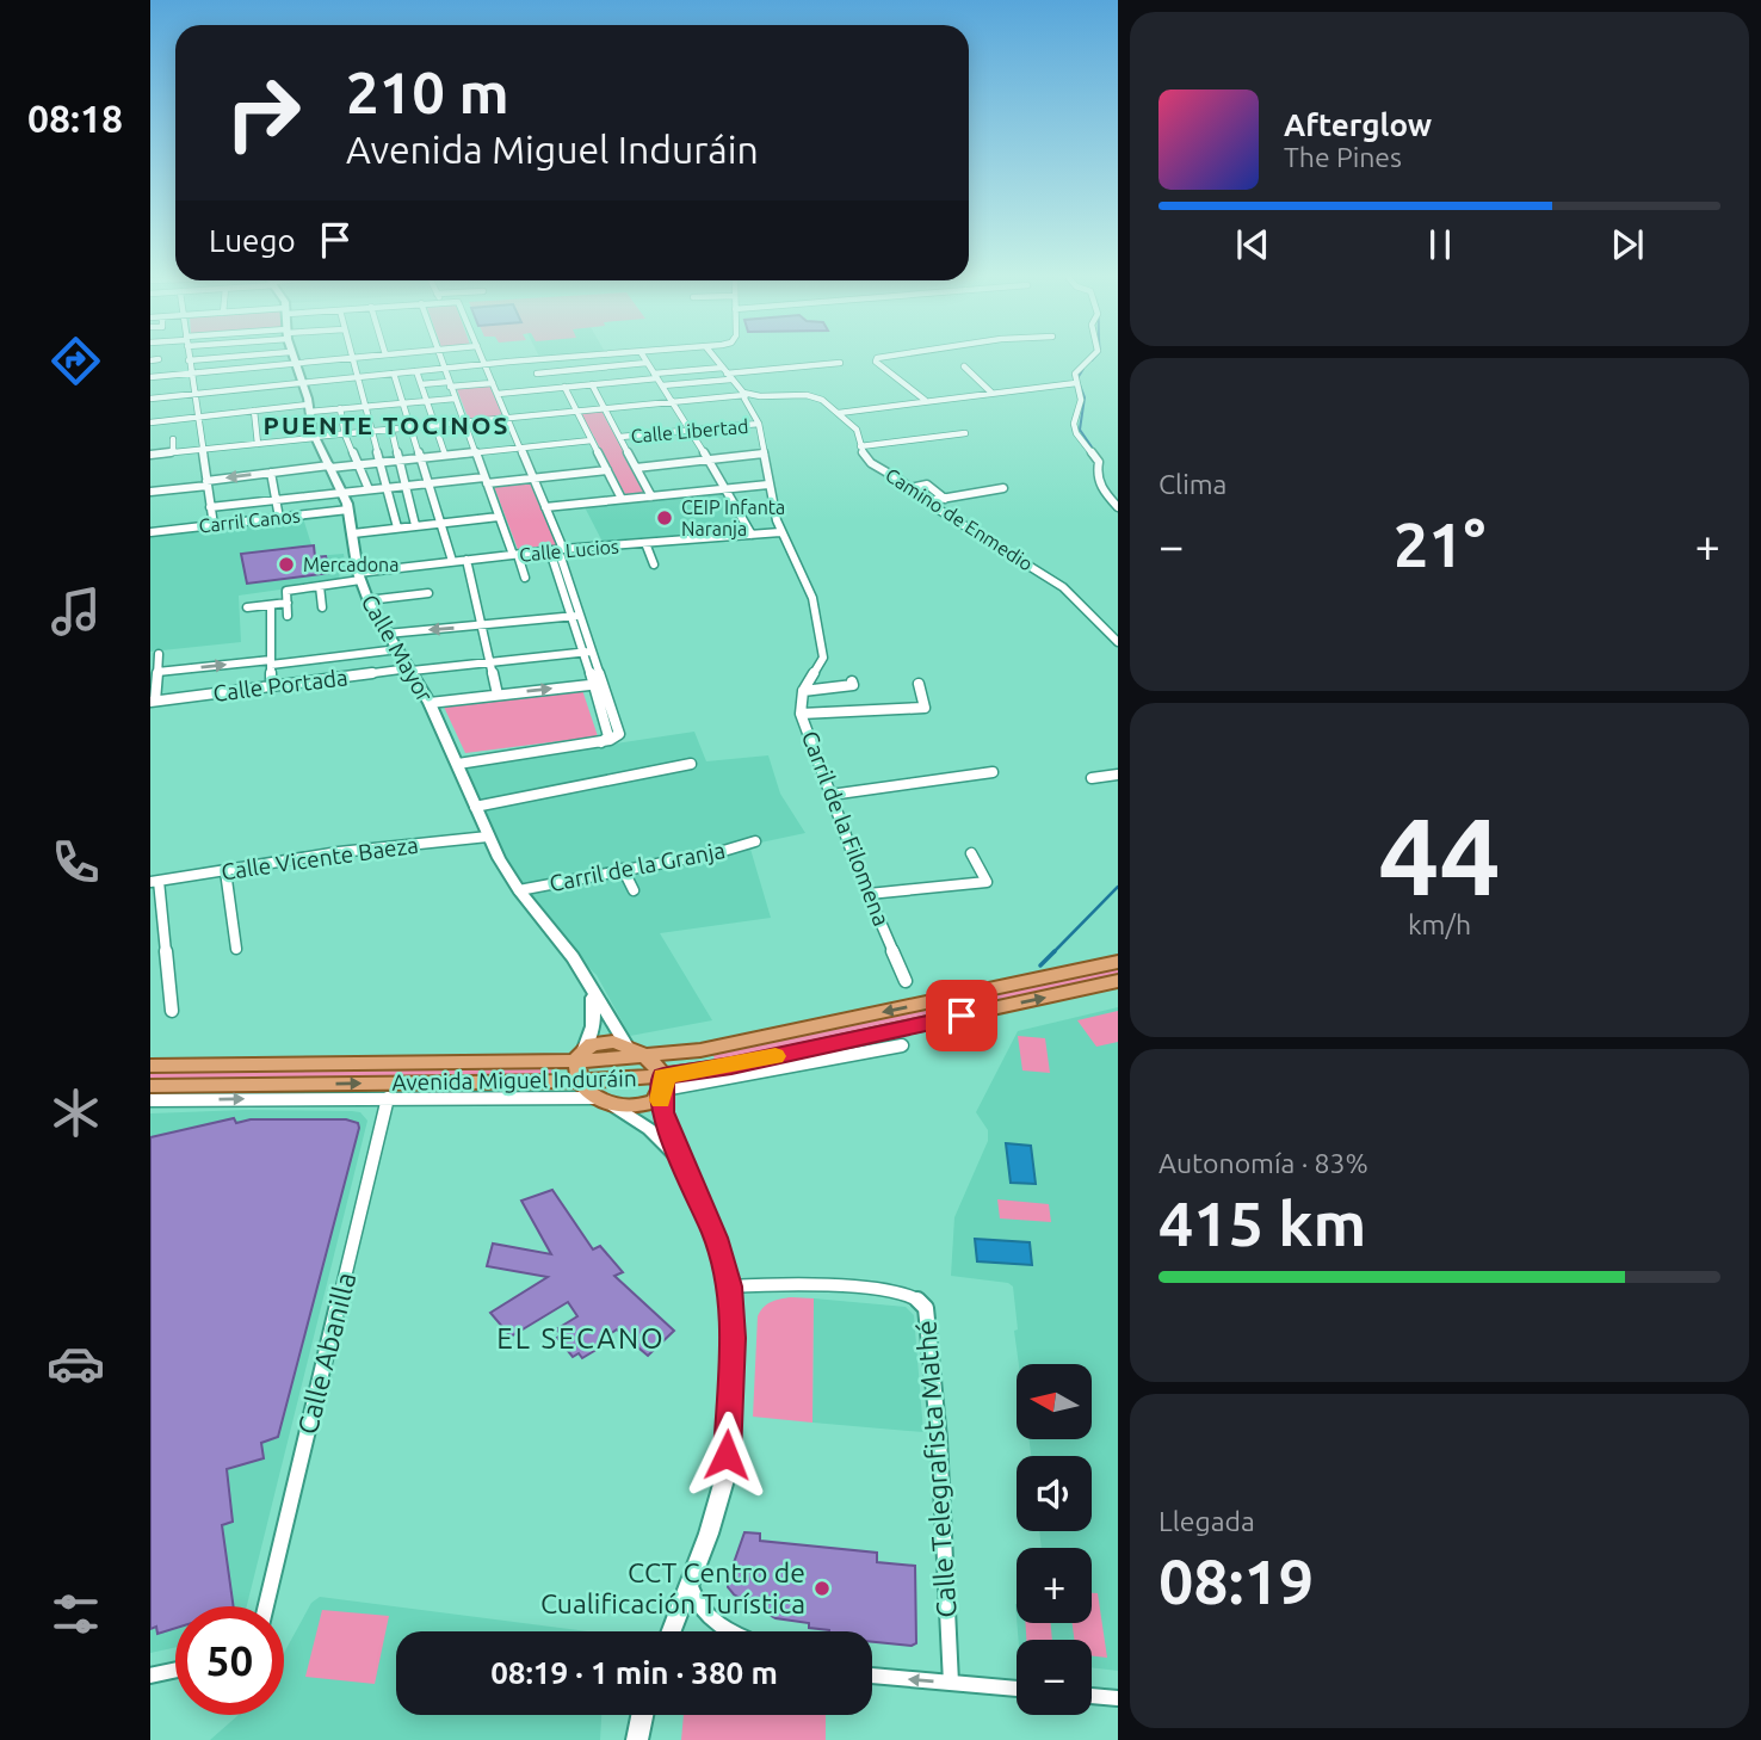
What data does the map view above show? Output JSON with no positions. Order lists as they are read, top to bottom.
{
  "streets": {
    "main road": ["Calle Mayor", "Avenida Miguel Induráin"],
    "street": [
      "Calle Libertad",
      "Camino de Enmedio",
      "Carril Canos",
      "Calle Lucios",
      "Calle Portada",
      "Carril de la Filomena",
      "Calle Vicente Baeza",
      "Carril de la Granja",
      "Calle Abanilla",
      "Calle Telegrafista Mathé"
    ]
  },
  "crossings": [
    ["Calle Libertad", "Carril de la Filomena"],
    ["Carril Canos", "Calle Mayor"],
    ["Calle Lucios", "Calle Mayor"],
    ["Calle Lucios", "Carril de la Filomena"],
    ["Calle Mayor", "Calle Portada"],
    ["Calle Mayor", "Calle Vicente Baeza"],
    ["Calle Mayor", "Carril de la Granja"]
  ],
  "districts": ["PUENTE TOCINOS", "EL SECANO"],
  "places": ["CEIP Infanta Naranja", "Mercadona", "CCT Centro de Cualificación Turística"],
  "north": "left",
  "page": {
    "tabs": "08:18",
    "turn": ["210 m", "Avenida Miguel Induráin"],
    "song": ["Afterglow", "The Pines"],
    "then": "Luego",
    "tile": [
      "Clima",
      ["44", "km/h"],
      ["Autonomía · 83%", "415 km"],
      ["Llegada", "08:19"]
    ],
    "heat": ["−", "21°", "+"],
    "map_buttons": ["+", "−"],
    "limit": "50",
    "trip": "08:19 · 1 min · 380 m"
  }
}
